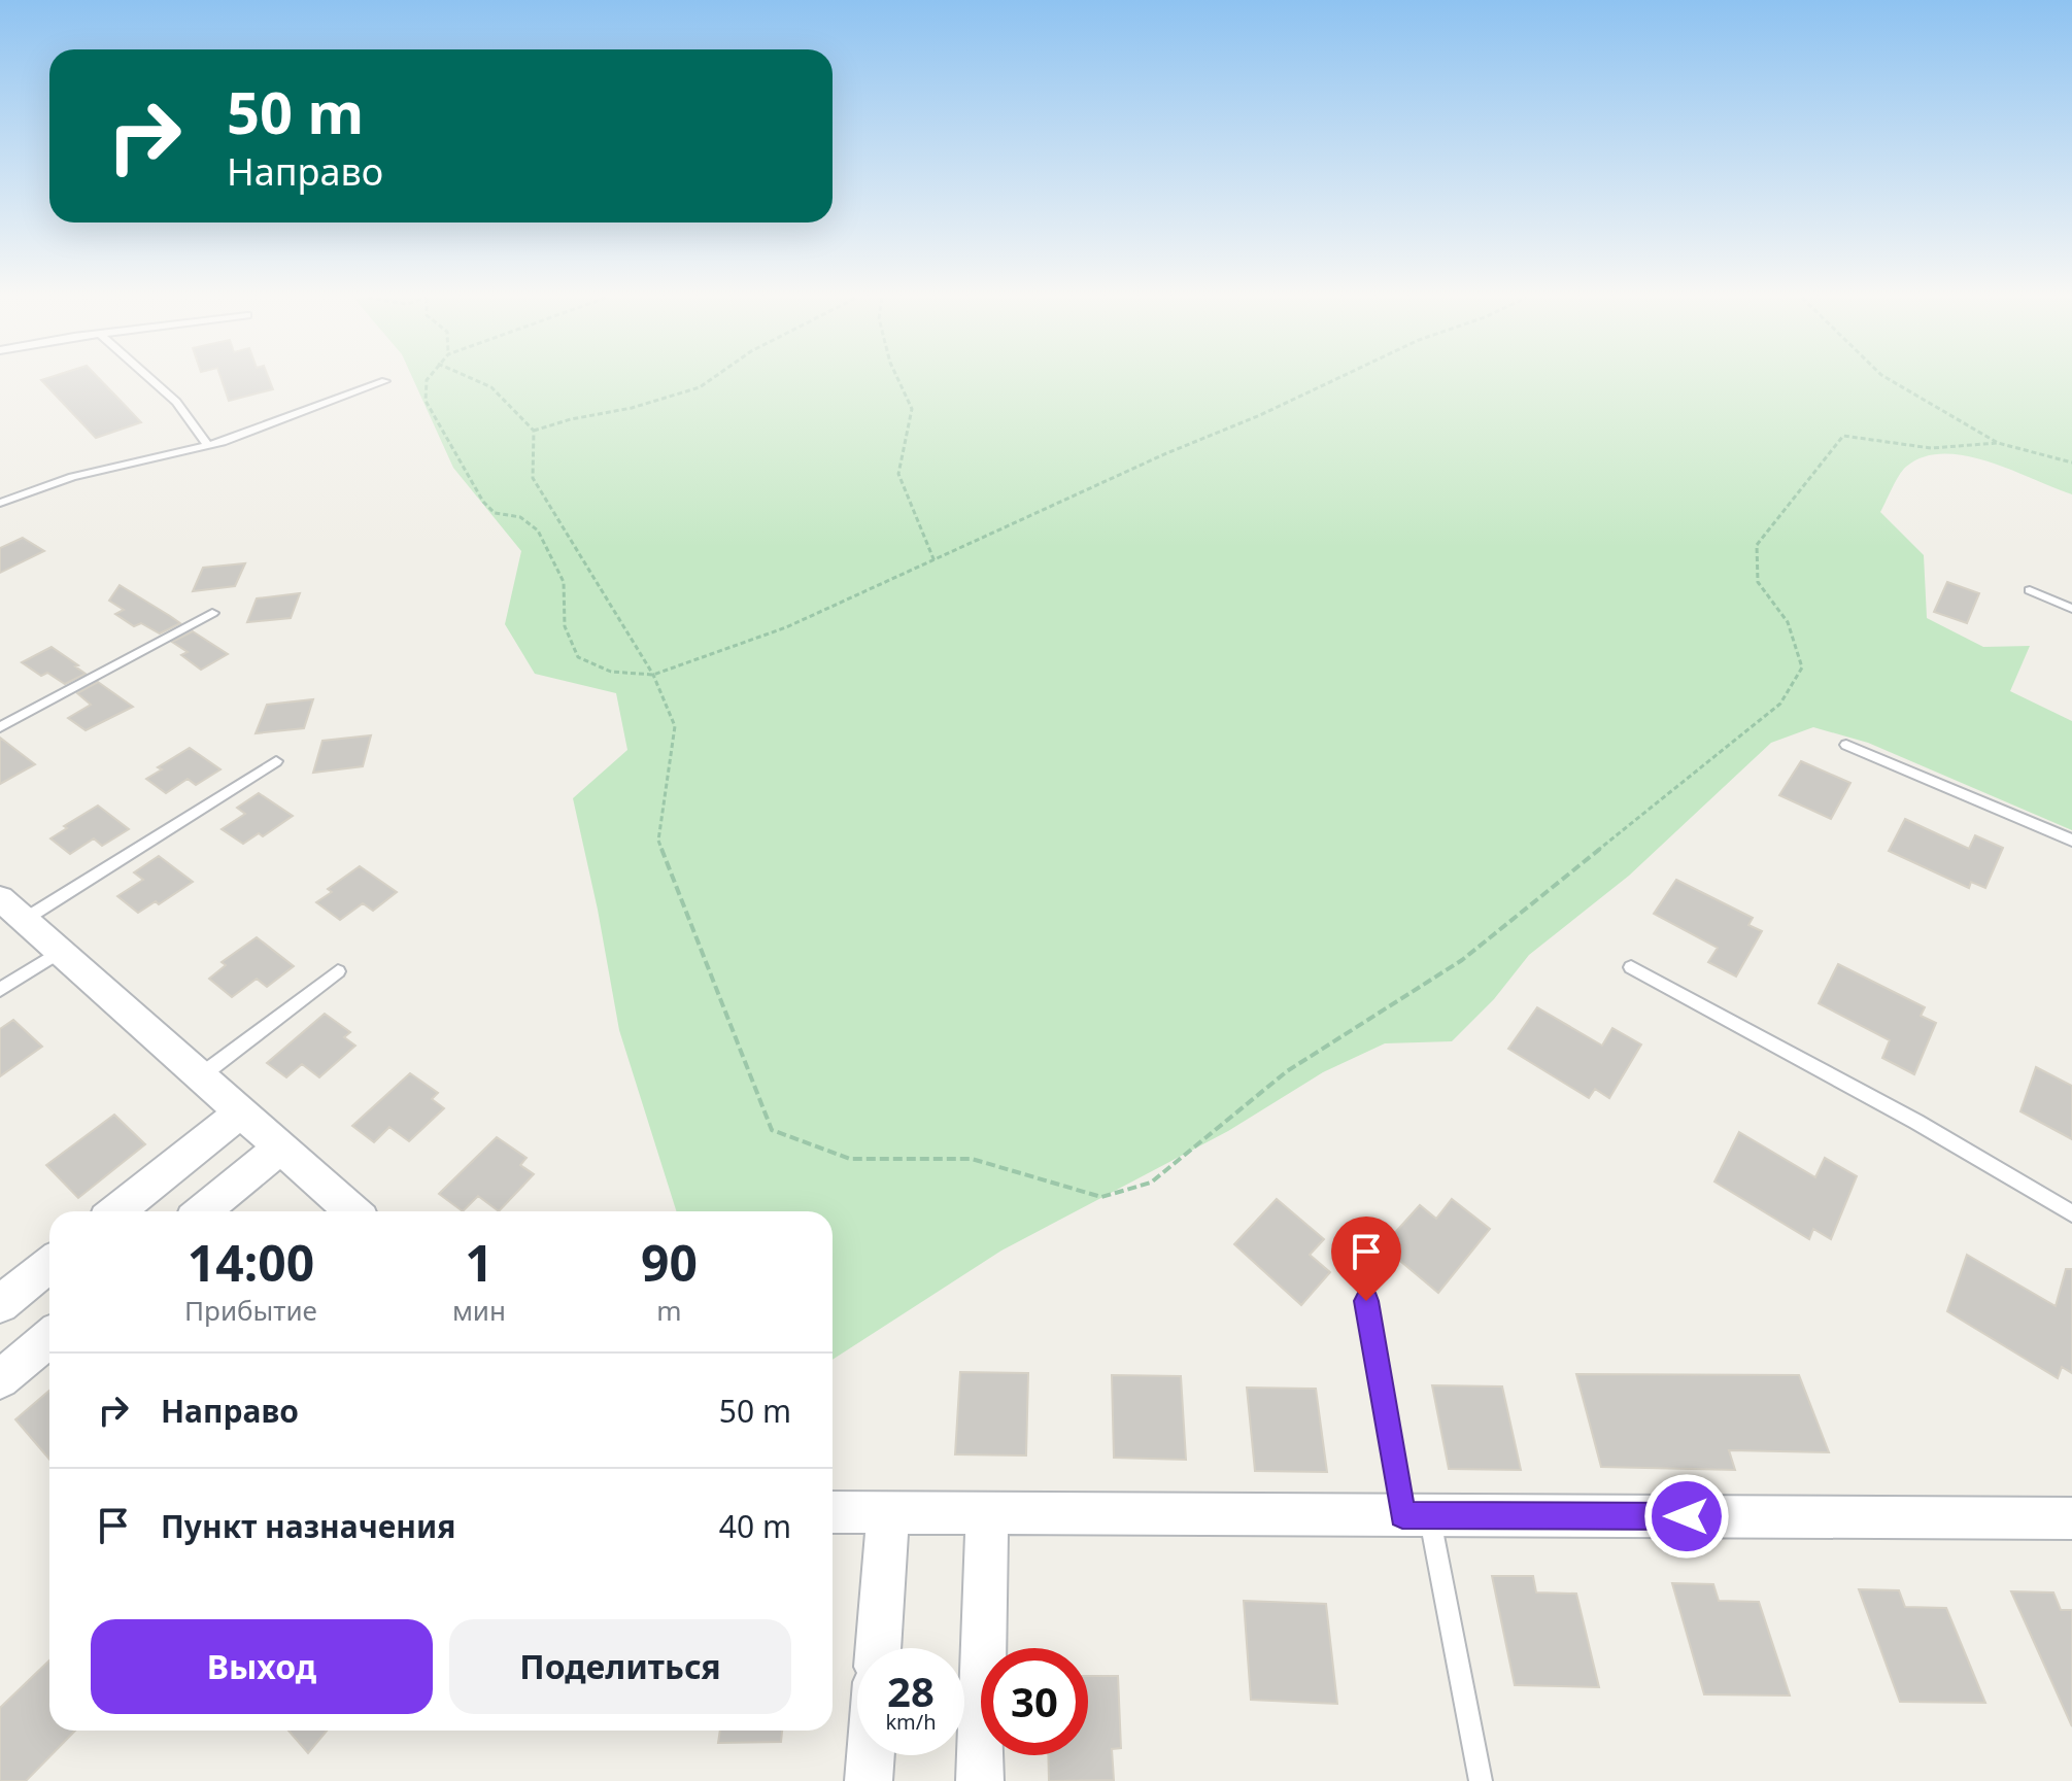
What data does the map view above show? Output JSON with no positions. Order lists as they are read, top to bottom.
{
  "page": {
    "turn": ["50 m", "Направо"],
    "eta": [
      "14:00",
      "Прибытие",
      "1",
      "мин",
      "90",
      "m"
    ],
    "list": [
      {
        "name": "Направо",
        "value": "50 m"
      },
      {
        "name": "Пункт назначения",
        "value": "40 m"
      }
    ],
    "buttons": ["Выход", "Поделиться"],
    "speed": "28 km/h",
    "limit": "30"
  }
}
